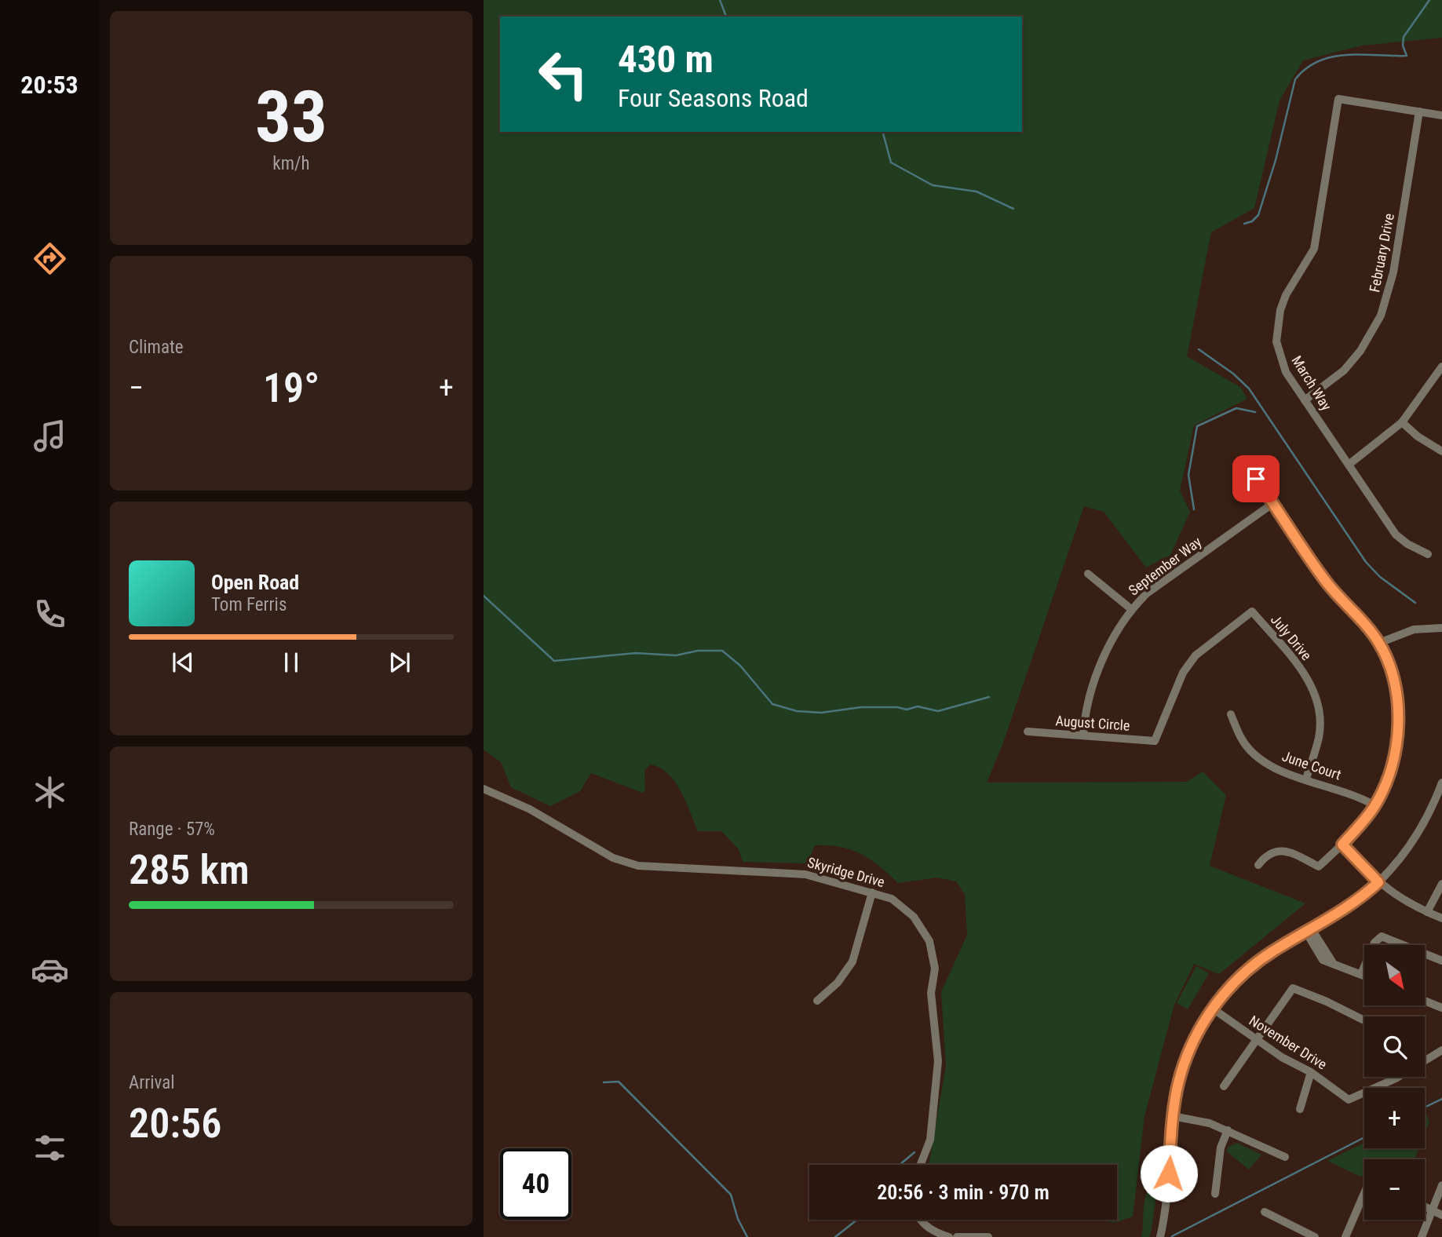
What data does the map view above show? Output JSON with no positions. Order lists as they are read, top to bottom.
{
  "streets": {
    "street": [
      "February Drive",
      "March Way",
      "September Way",
      "July Drive",
      "August Circle",
      "June Court",
      "Skyridge Drive",
      "November Drive"
    ]
  },
  "crossings": [
    ["February Drive", "March Way"],
    ["September Way", "August Circle"],
    ["July Drive", "August Circle"],
    ["July Drive", "June Court"]
  ],
  "north": "bottom right",
  "page": {
    "tabs": "20:53",
    "tile": [
      ["33", "km/h"],
      "Climate",
      ["Range · 57%", "285 km"],
      ["Arrival", "20:56"]
    ],
    "turn": ["430 m", "Four Seasons Road"],
    "heat": ["−", "19°", "+"],
    "song": ["Open Road", "Tom Ferris"],
    "map_buttons": ["+", "−"],
    "limit": "40",
    "trip": "20:56 · 3 min · 970 m"
  }
}
